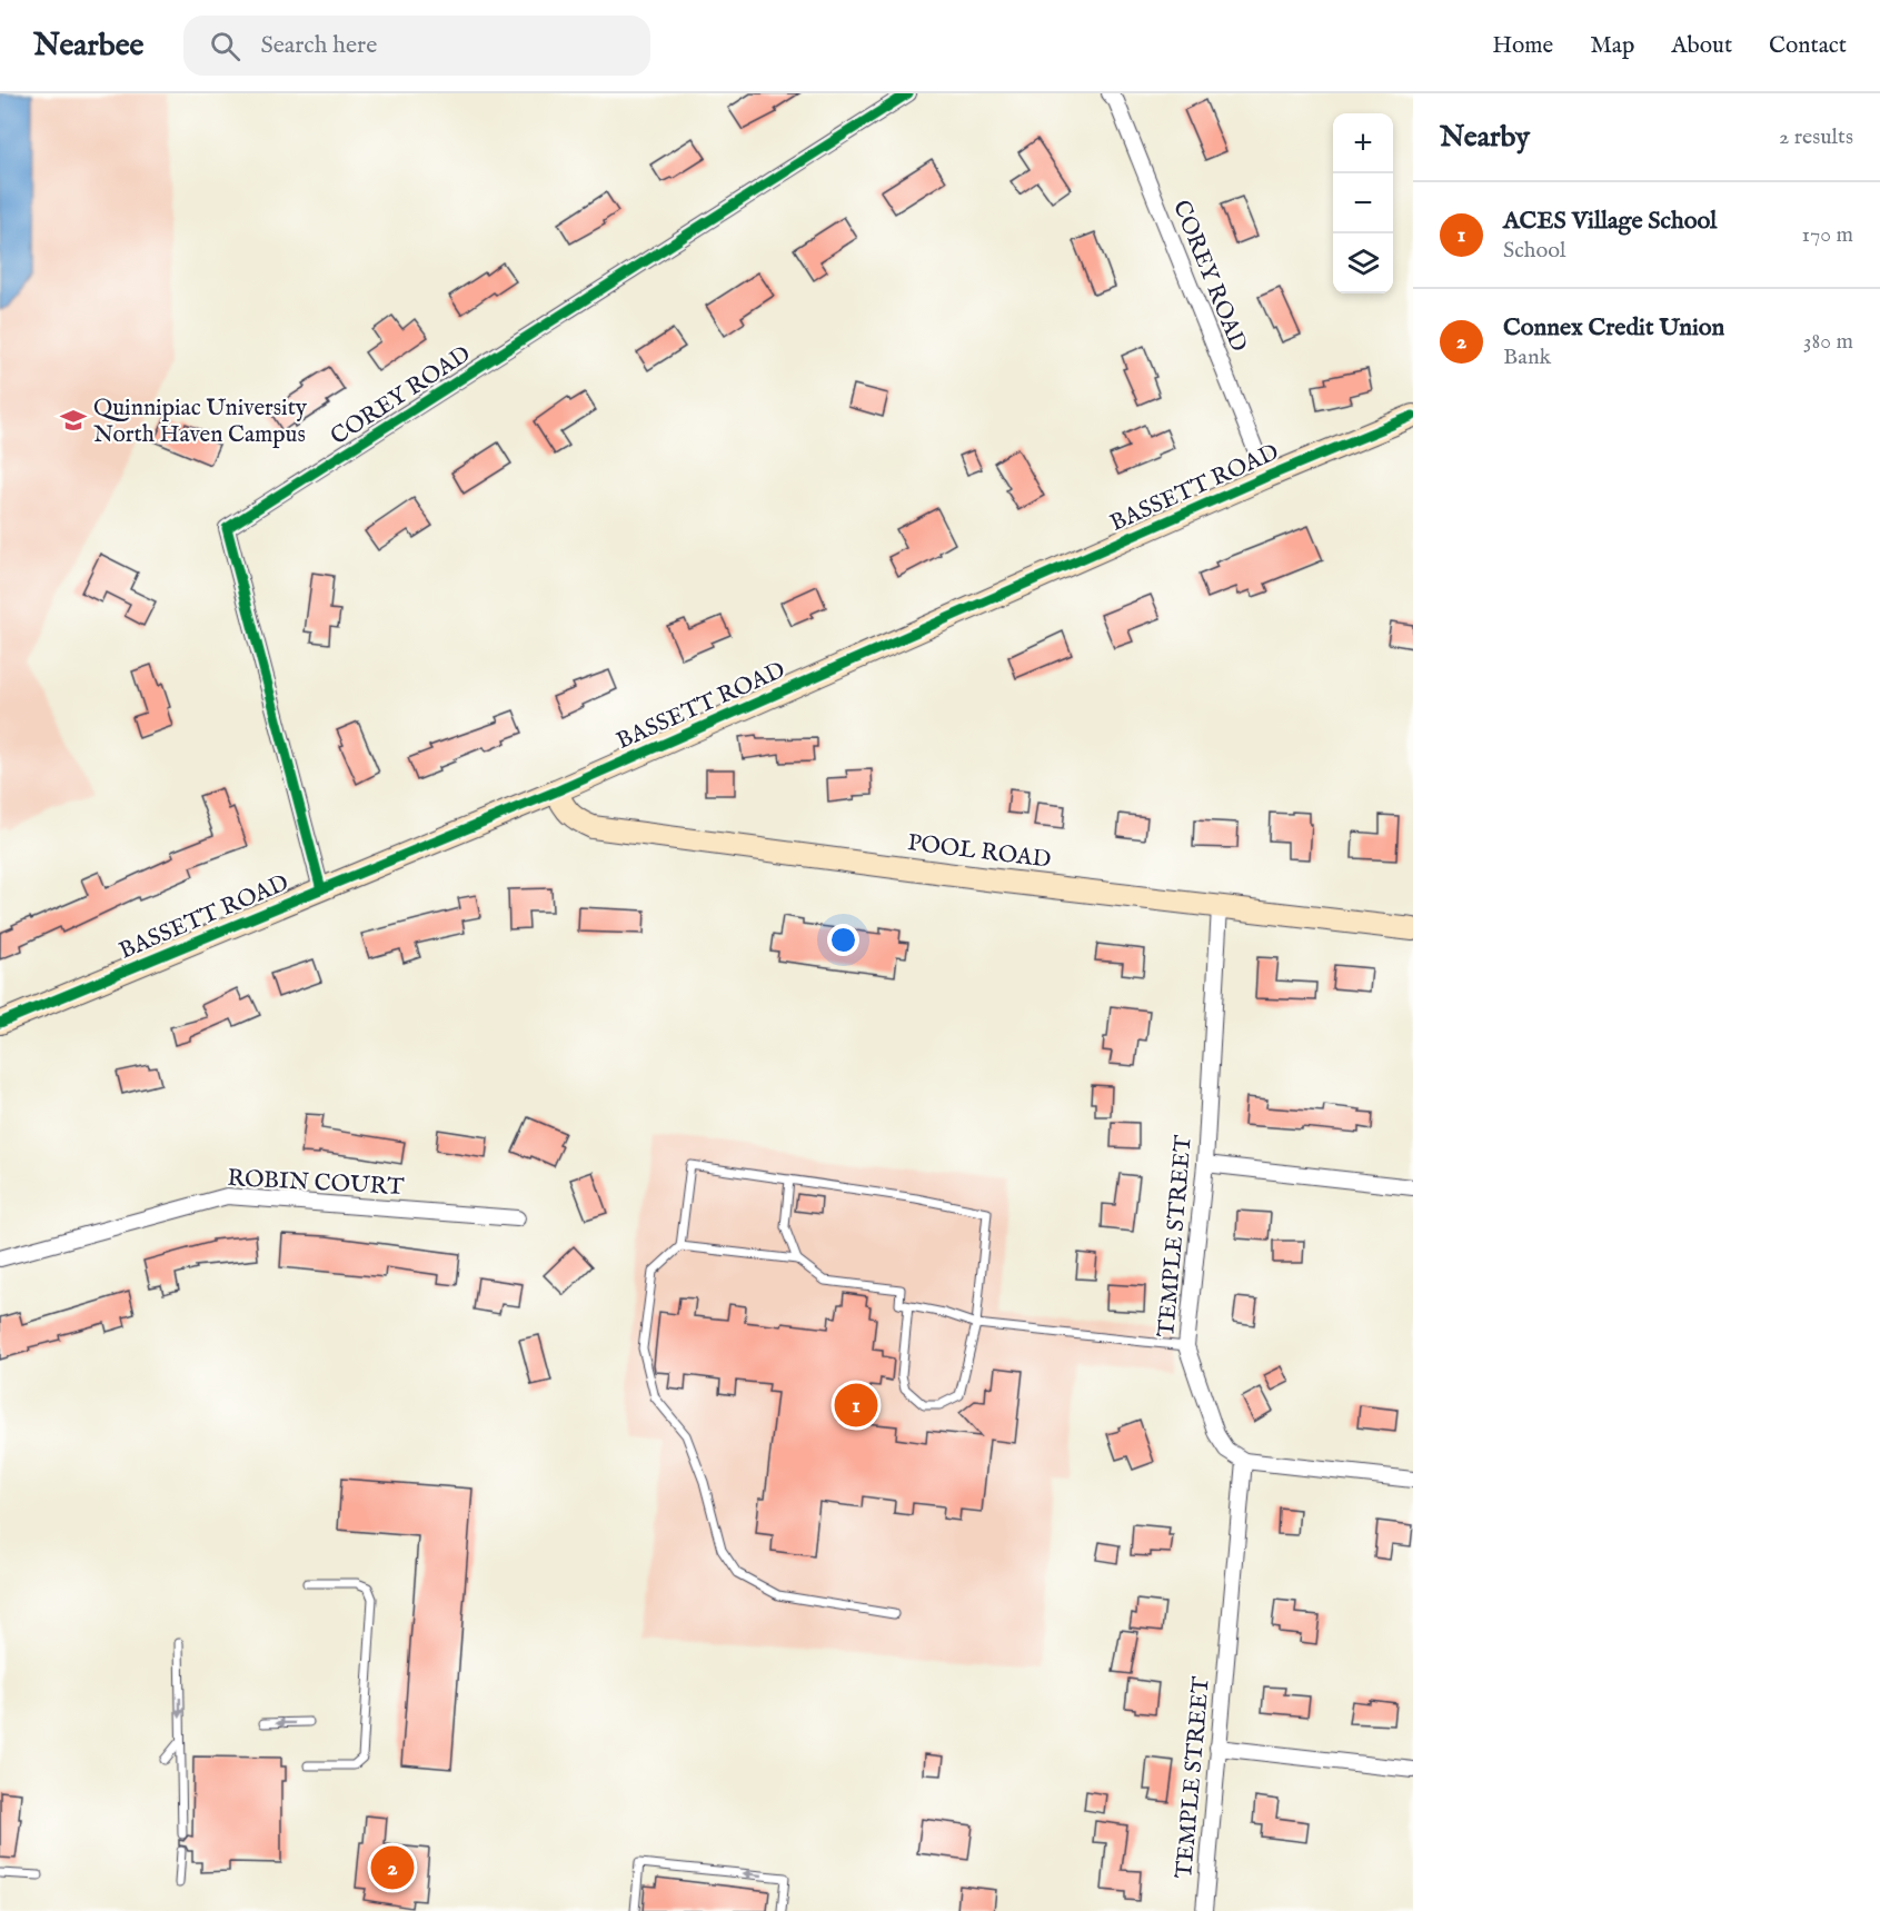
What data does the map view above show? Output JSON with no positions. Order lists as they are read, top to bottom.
{
  "streets": {
    "street": [
      "COREY ROAD",
      "BASSETT ROAD",
      "POOL ROAD",
      "ROBIN COURT",
      "TEMPLE STREET"
    ]
  },
  "crossings": [
    ["COREY ROAD", "BASSETT ROAD"],
    ["BASSETT ROAD", "POOL ROAD"],
    ["POOL ROAD", "TEMPLE STREET"]
  ],
  "places": {
    "school or university": ["Quinnipiac University North Haven Campus"]
  },
  "page": {
    "header": "Nearbee",
    "search": "Search here",
    "nav": [
      "Home",
      "Map",
      "About",
      "Contact"
    ],
    "heading": ["Nearby", "2 results"],
    "map_buttons": ["+", "−"],
    "list": [
      {
        "mark": "1",
        "name": "ACES Village School",
        "note": "School",
        "value": "170 m"
      },
      {
        "mark": "2",
        "name": "Connex Credit Union",
        "note": "Bank",
        "value": "380 m"
      }
    ],
    "pins": ["1", "2"]
  }
}
